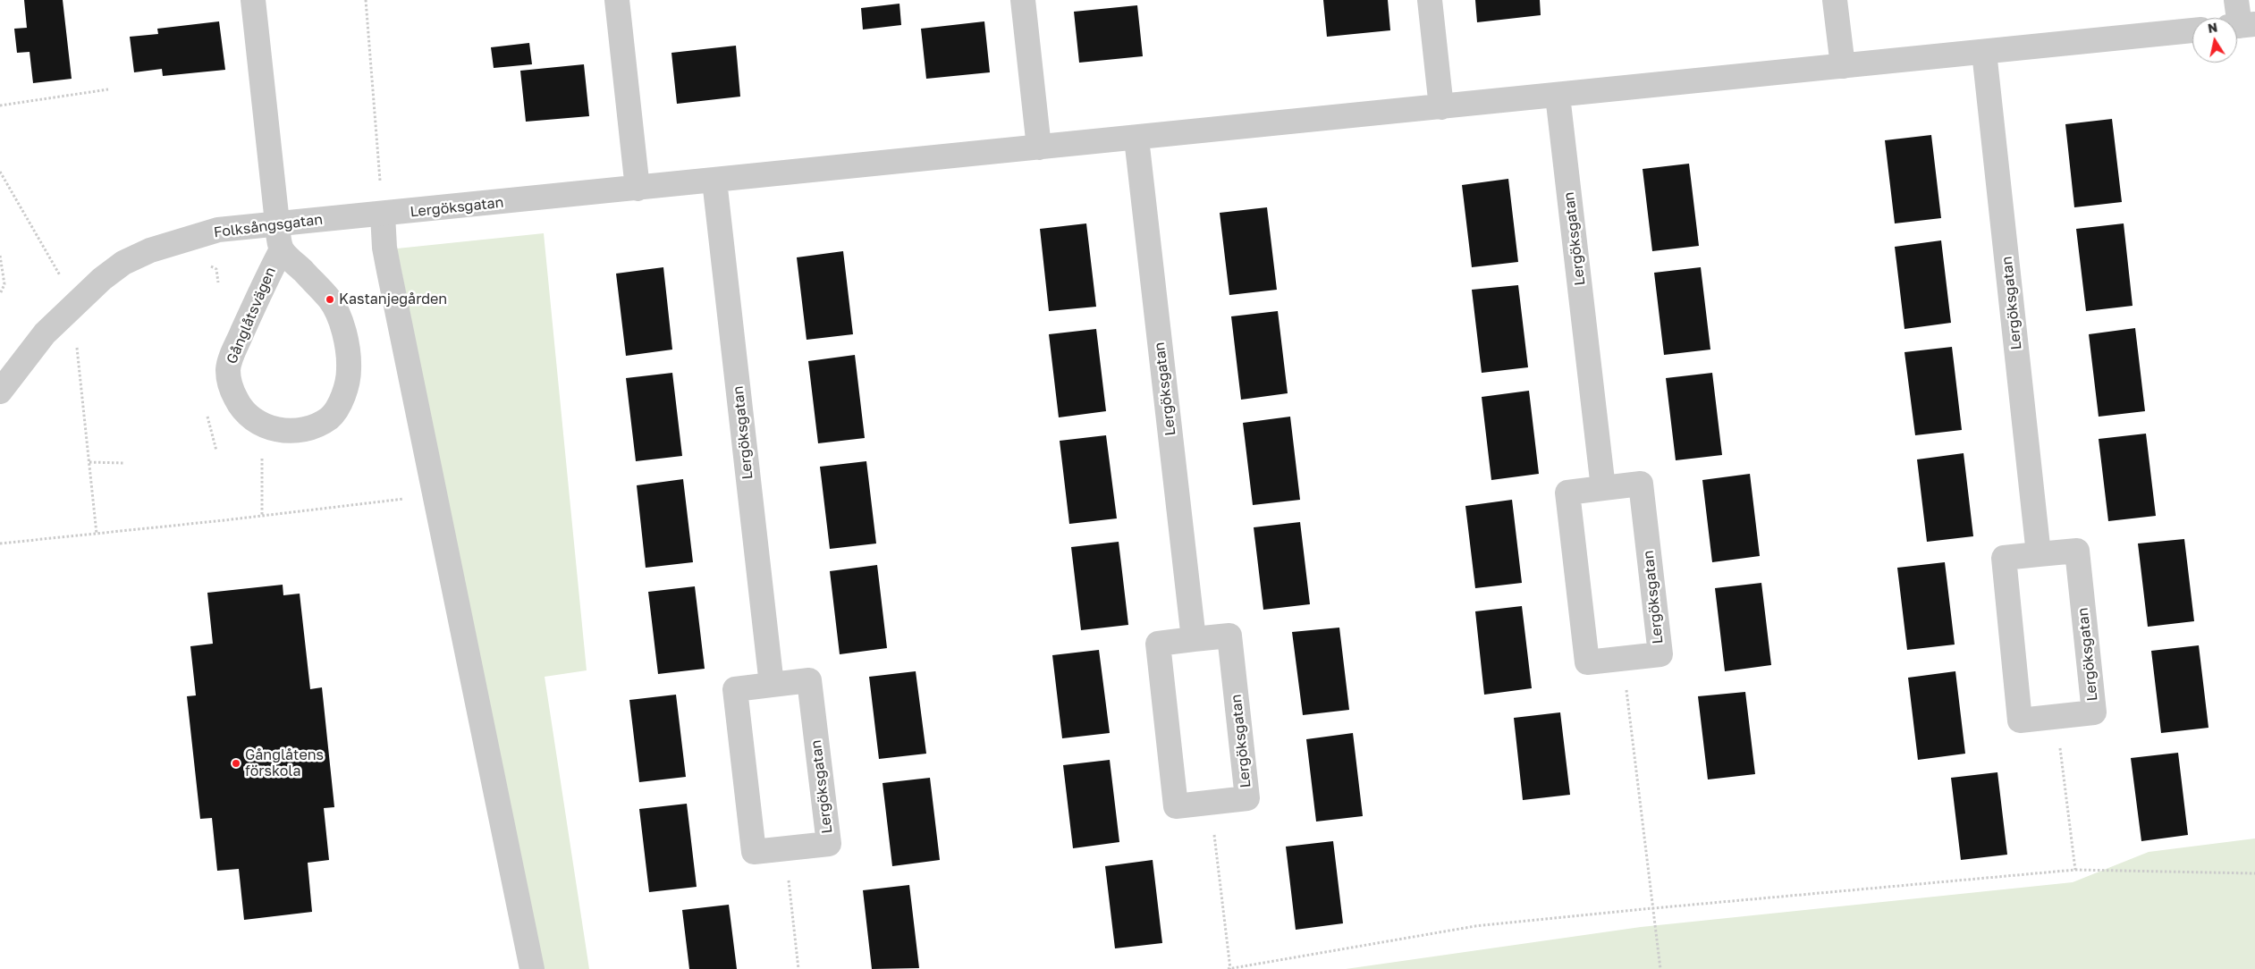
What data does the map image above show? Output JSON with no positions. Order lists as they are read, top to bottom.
{
  "streets": {
    "street": ["Lergöksgatan", "Folksångsgatan", "Gånglåtsvägen"]
  },
  "crossings": [
    ["Lergöksgatan", "Folksångsgatan"],
    ["Folksångsgatan", "Gånglåtsvägen"]
  ],
  "places": ["Kastanjegården", "Gånglåtens förskola"],
  "north": "top"
}
